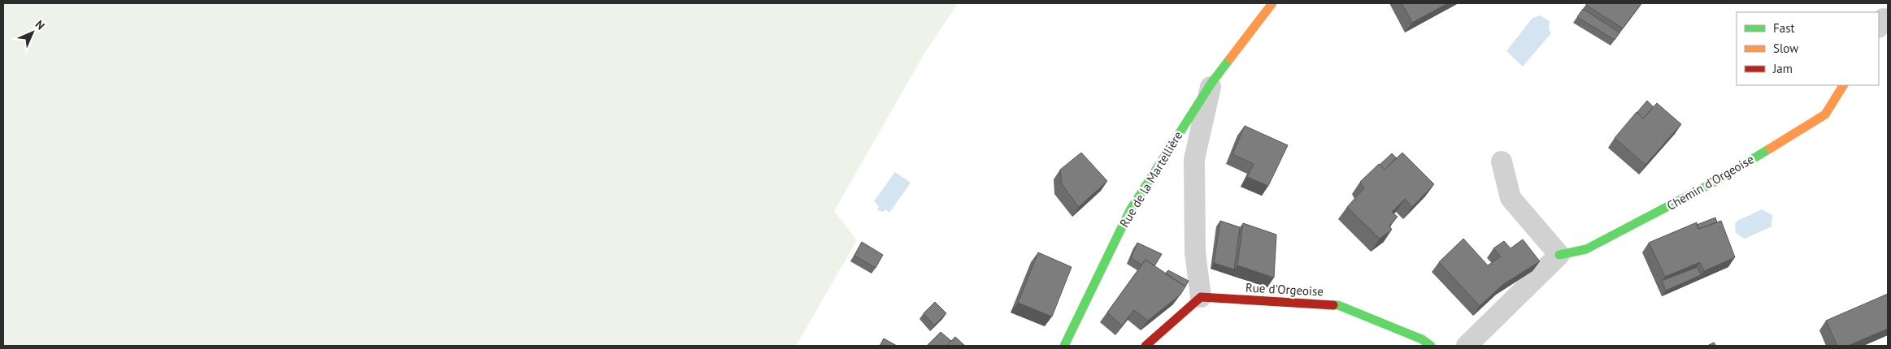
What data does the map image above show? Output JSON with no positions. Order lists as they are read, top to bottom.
{
  "streets": {
    "street": ["Rue de la Martellière", "Chemin d'Orgeoise", "Rue d'Orgeoise"]
  },
  "crossings": [
    ["Rue de la Martellière", "Rue d'Orgeoise"]
  ],
  "legend": ["Fast", "Slow", "Jam"],
  "north": "top right"
}
